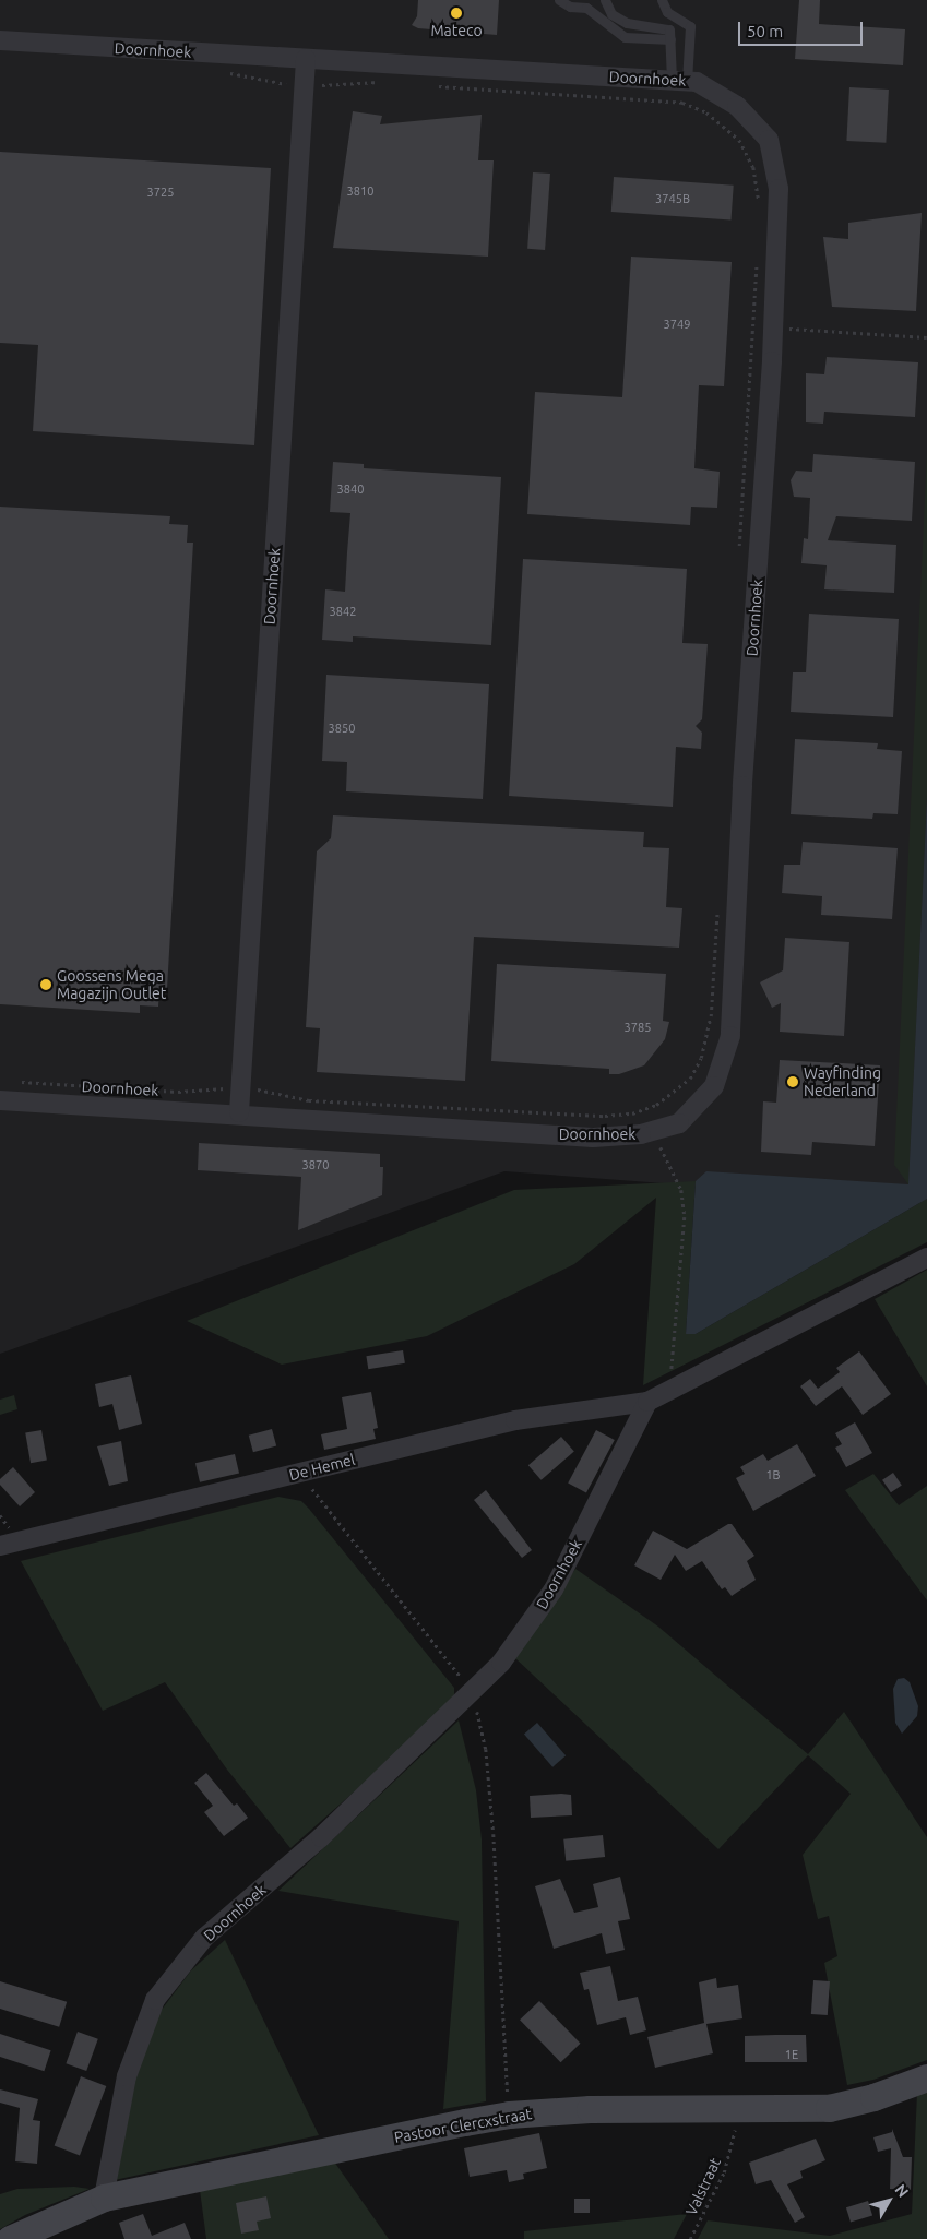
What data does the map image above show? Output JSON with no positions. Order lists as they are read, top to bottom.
{
  "streets": {
    "street": ["Doornhoek", "De Hemel", "Pastoor Clercxstraat"],
    "path": ["Valstraat"]
  },
  "crossings": [
    ["Doornhoek", "De Hemel"],
    ["Doornhoek", "Pastoor Clercxstraat"],
    ["Pastoor Clercxstraat", "Valstraat"]
  ],
  "places": ["Mateco", "Goossens Mega Magazijn Outlet", "Wayfinding Nederland"],
  "house_numbers": [
    "3810",
    "3725",
    "3745B",
    "3749",
    "3840",
    "3842",
    "3850",
    "3785",
    "3870",
    "1B",
    "1E"
  ],
  "scale_bar": "50 m",
  "north": "top right"
}
